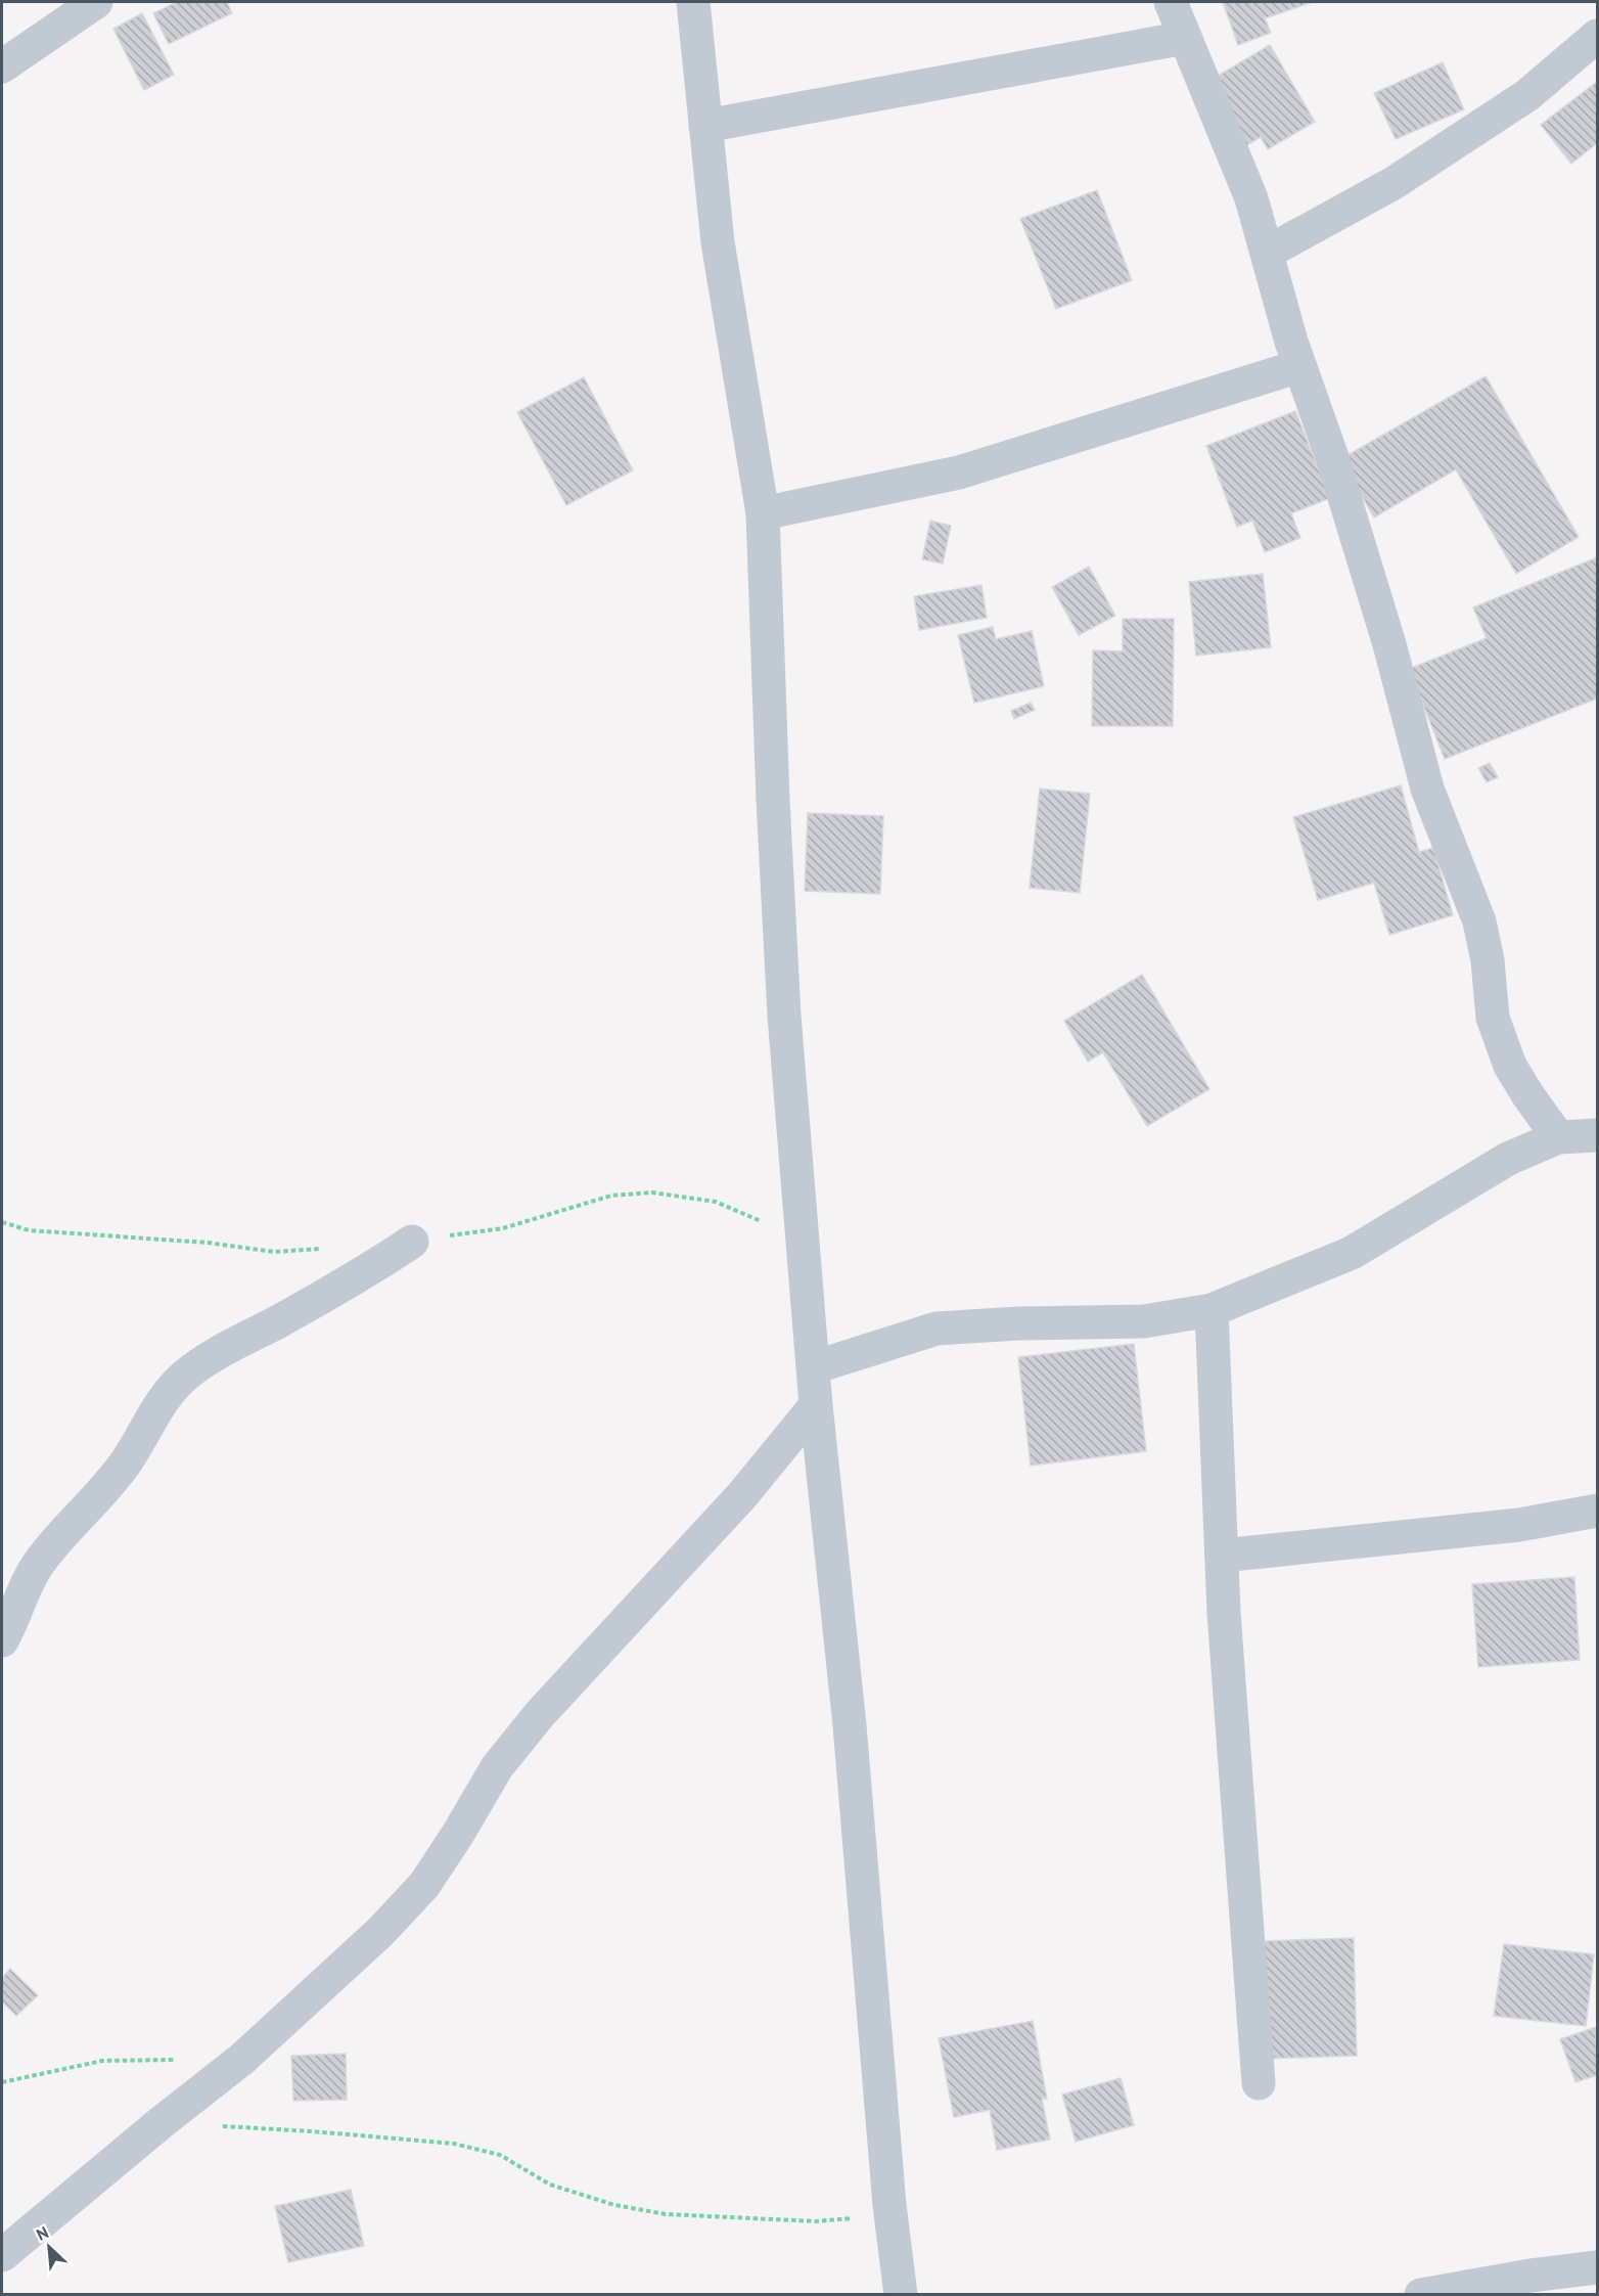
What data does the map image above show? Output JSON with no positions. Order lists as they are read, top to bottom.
{
  "north": "top left"
}
